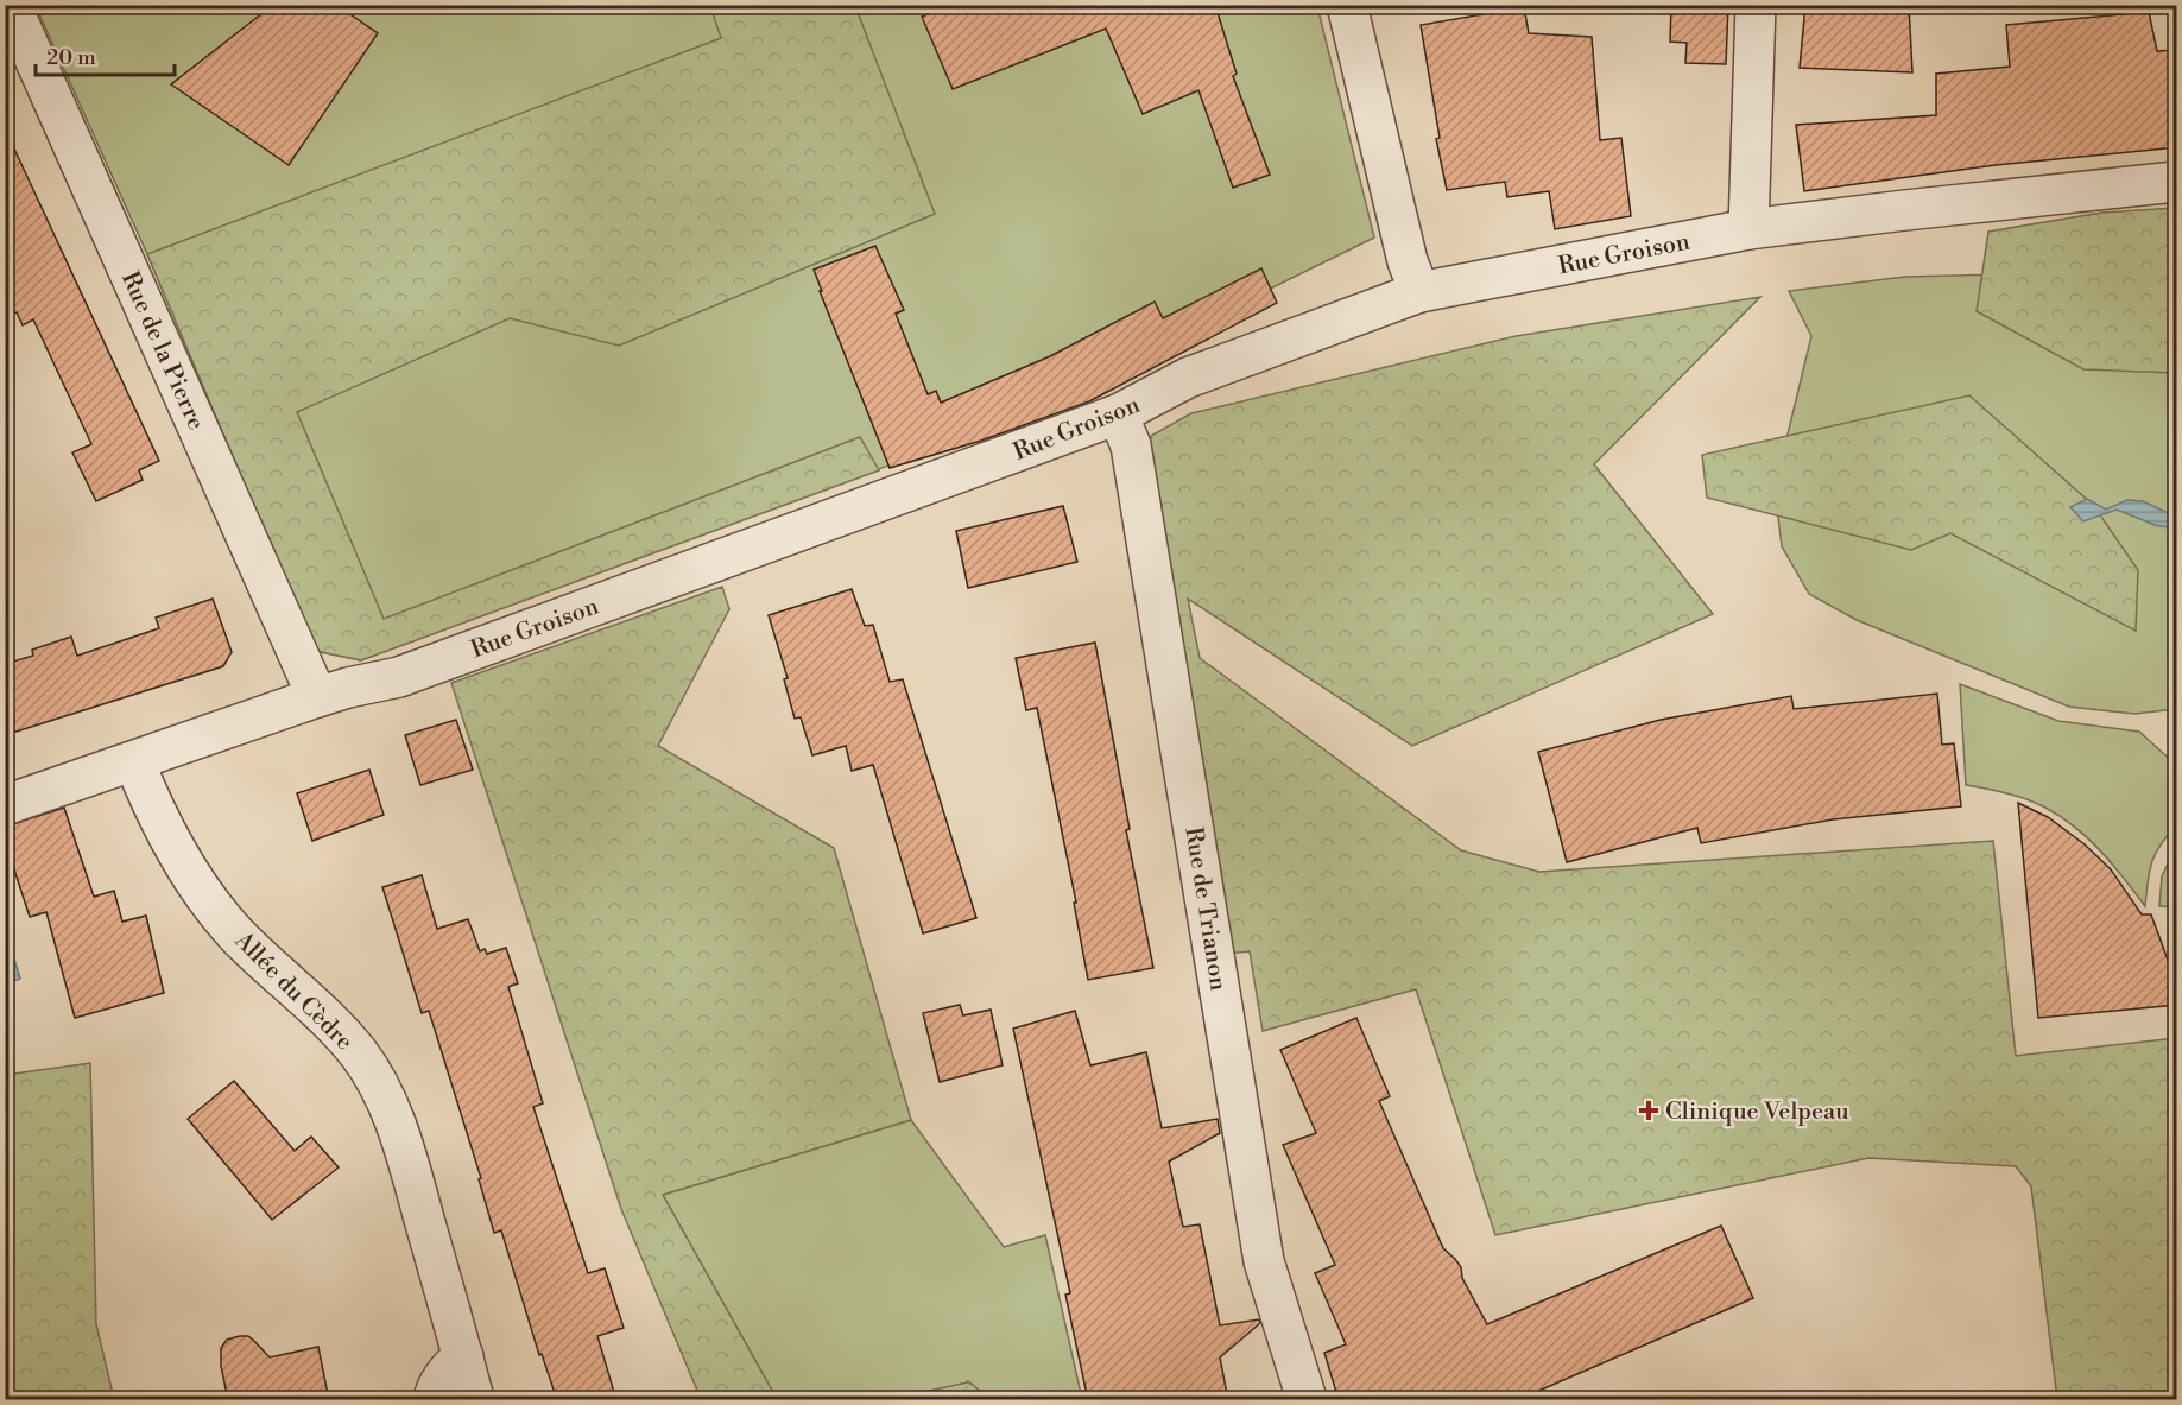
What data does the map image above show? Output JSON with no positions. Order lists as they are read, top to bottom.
{
  "streets": {
    "street": [
      "Rue Groison",
      "Rue de la Pierre",
      "Rue de Trianon",
      "Allée du Cèdre"
    ]
  },
  "crossings": [
    ["Rue Groison", "Rue de la Pierre"],
    ["Rue Groison", "Rue de Trianon"],
    ["Rue Groison", "Allée du Cèdre"]
  ],
  "places": {
    "health": ["Clinique Velpeau"]
  },
  "scale_bar": "20 m"
}
